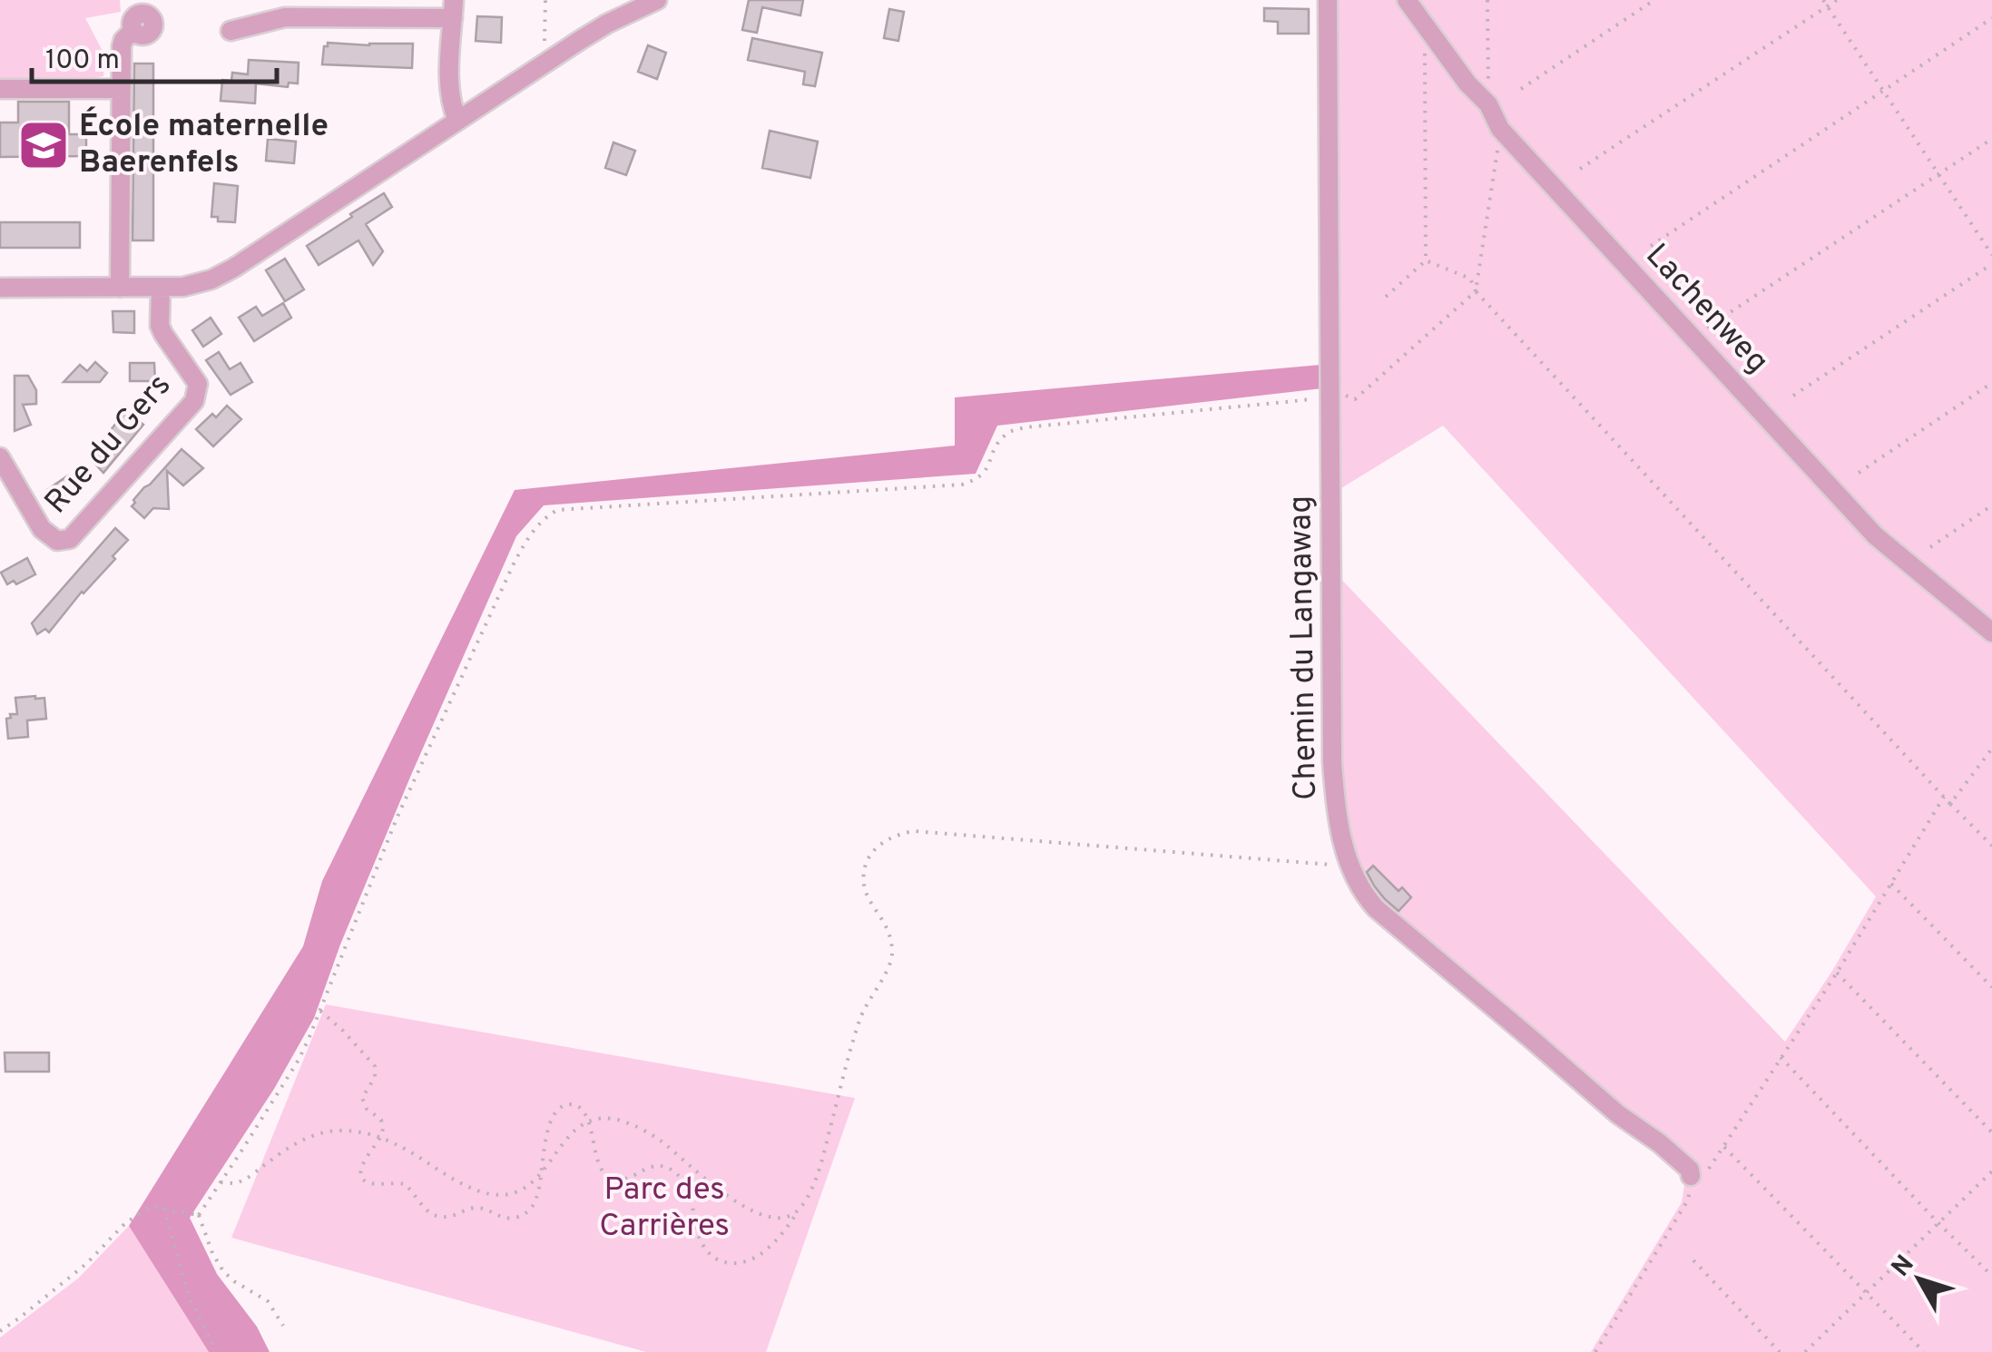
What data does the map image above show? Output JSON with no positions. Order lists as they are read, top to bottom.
{
  "streets": {
    "street": ["Lachenweg", "Rue du Gers", "Chemin du Langawag"]
  },
  "parks": ["Parc des Carrières"],
  "places": {
    "school or university": ["École maternelle Baerenfels"]
  },
  "scale_bar": "100 m",
  "north": "top left"
}
